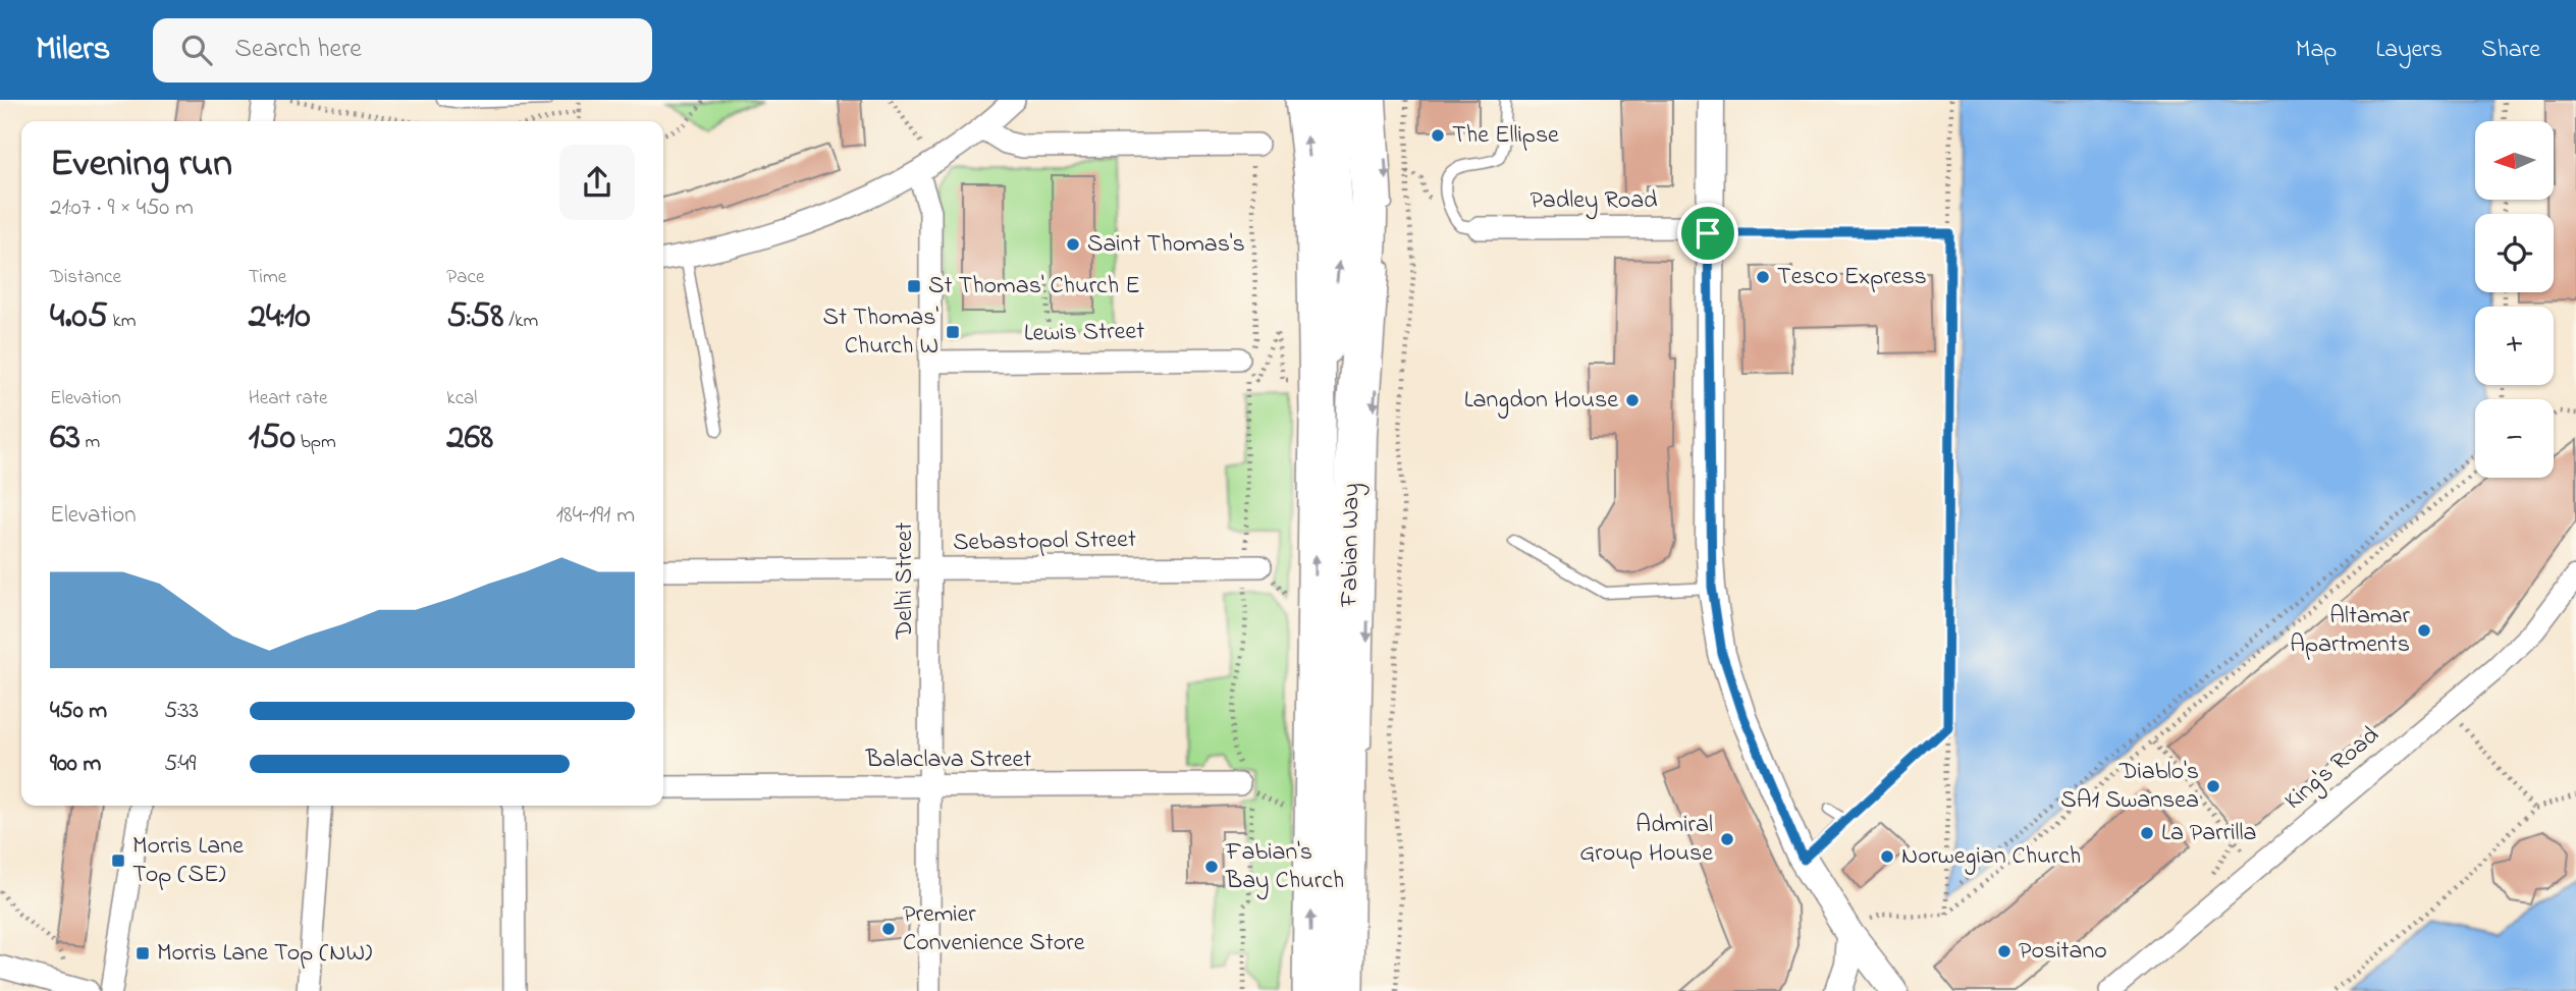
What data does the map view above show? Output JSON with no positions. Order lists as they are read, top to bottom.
{
  "streets": {
    "highway": ["Fabian Way"],
    "street": [
      "Padley Road",
      "Lewis Street",
      "Sebastopol Street",
      "Delhi Street",
      "Balaclava Street",
      "King's Road"
    ]
  },
  "crossings": [
    ["Lewis Street", "Delhi Street"],
    ["Sebastopol Street", "Delhi Street"],
    ["Delhi Street", "Balaclava Street"]
  ],
  "places": {
    "other": [
      "The Ellipse",
      "Saint Thomas's",
      "Tesco Express",
      "Langdon House",
      "Altamar Apartments",
      "Diablo's SA1 Swansea",
      "La Parrilla",
      "Admiral Group House",
      "Norwegian Church",
      "Fabian's Bay Church",
      "Premier Convenience Store",
      "Positano"
    ],
    "transit": [
      "St Thomas' Church E",
      "St Thomas' Church W",
      "Morris Lane Top (SE)",
      "Morris Lane Top (NW)"
    ]
  },
  "north": "left",
  "page": {
    "header": "Milers",
    "search": "Search here",
    "nav": ["Map", "Layers", "Share"],
    "map_buttons": ["+", "−"],
    "heading": ["Evening run", "21:07 · 9 × 450 m"],
    "stats": [
      ["Distance", "4.05 km"],
      ["Time", "24:10"],
      ["Pace", "5:58 /km"],
      ["Elevation", "63 m"],
      ["Heart rate", "150 bpm"],
      ["kcal", "268"]
    ],
    "chart": ["Elevation", "184–191 m"],
    "list": [
      {
        "name": "450 m",
        "note": "5:33"
      },
      {
        "name": "900 m",
        "note": "5:49"
      }
    ]
  }
}
